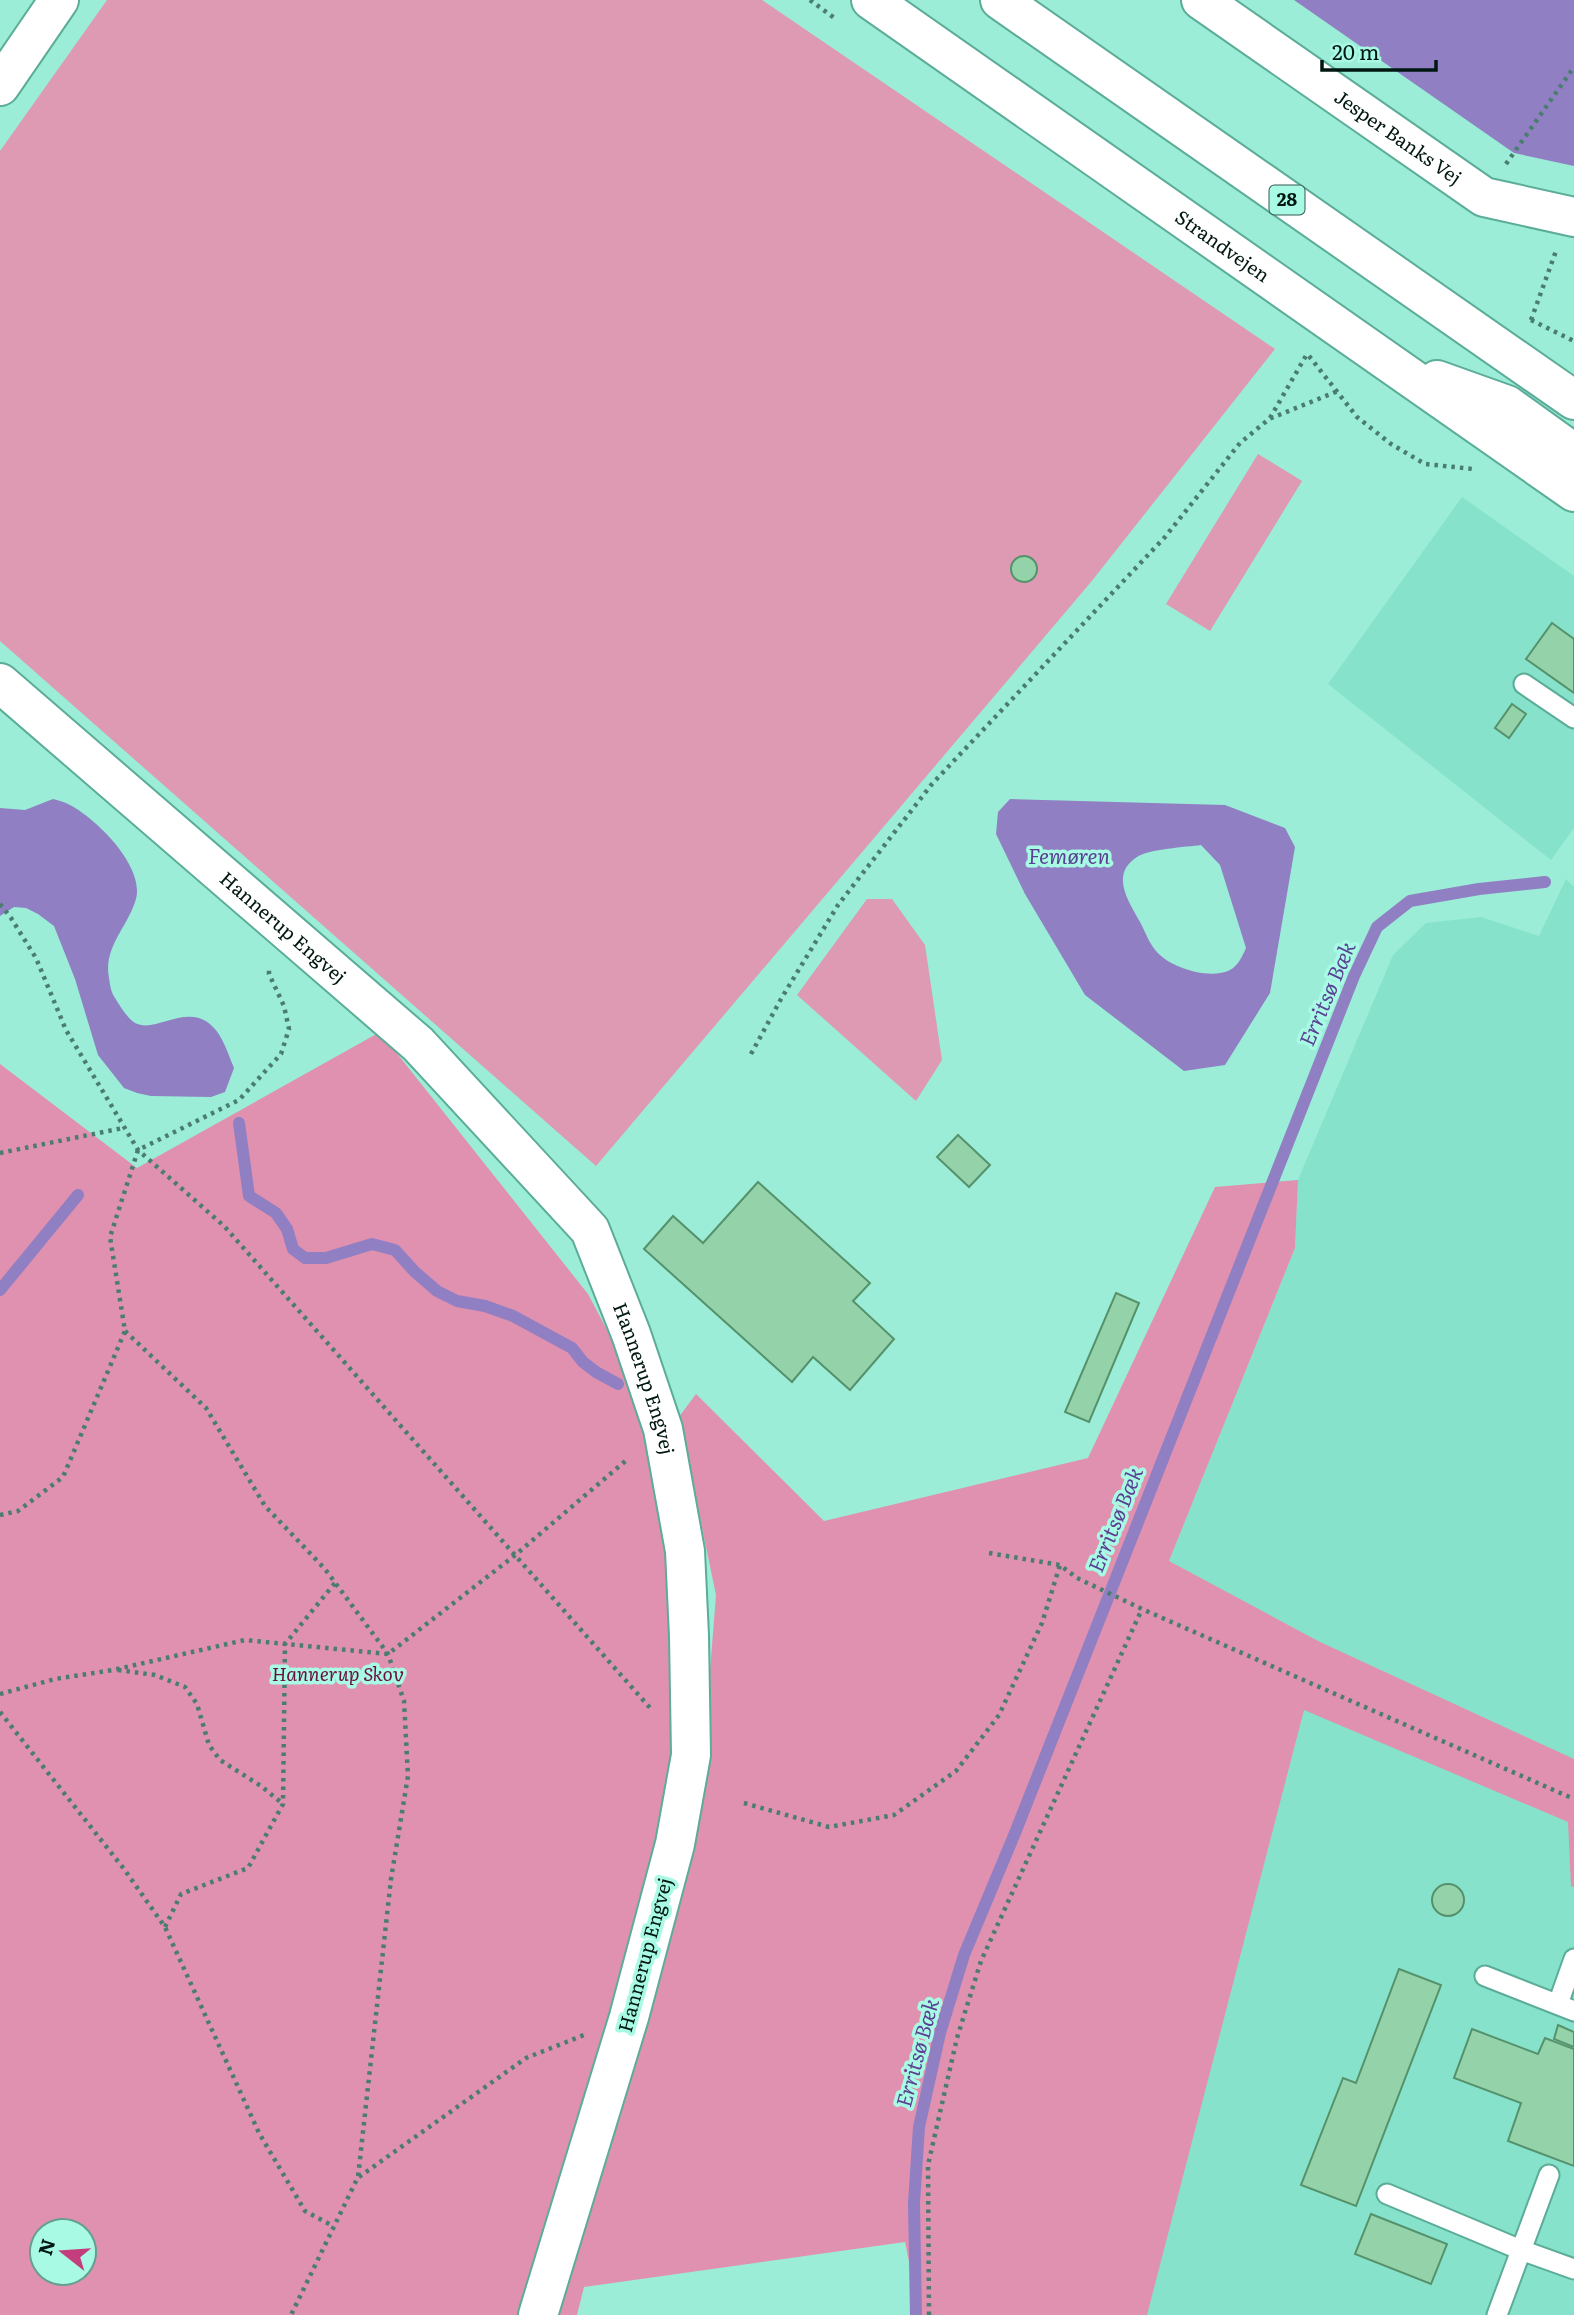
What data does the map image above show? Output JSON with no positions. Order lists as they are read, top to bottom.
{
  "streets": {
    "street": [
      "Jesper Banks Vej",
      "28",
      "Strandvejen",
      "Hannerup Engvej"
    ]
  },
  "water": ["Femøren", "Erritsø Bæk"],
  "parks": ["Hannerup Skov"],
  "scale_bar": "20 m",
  "north": "left"
}
